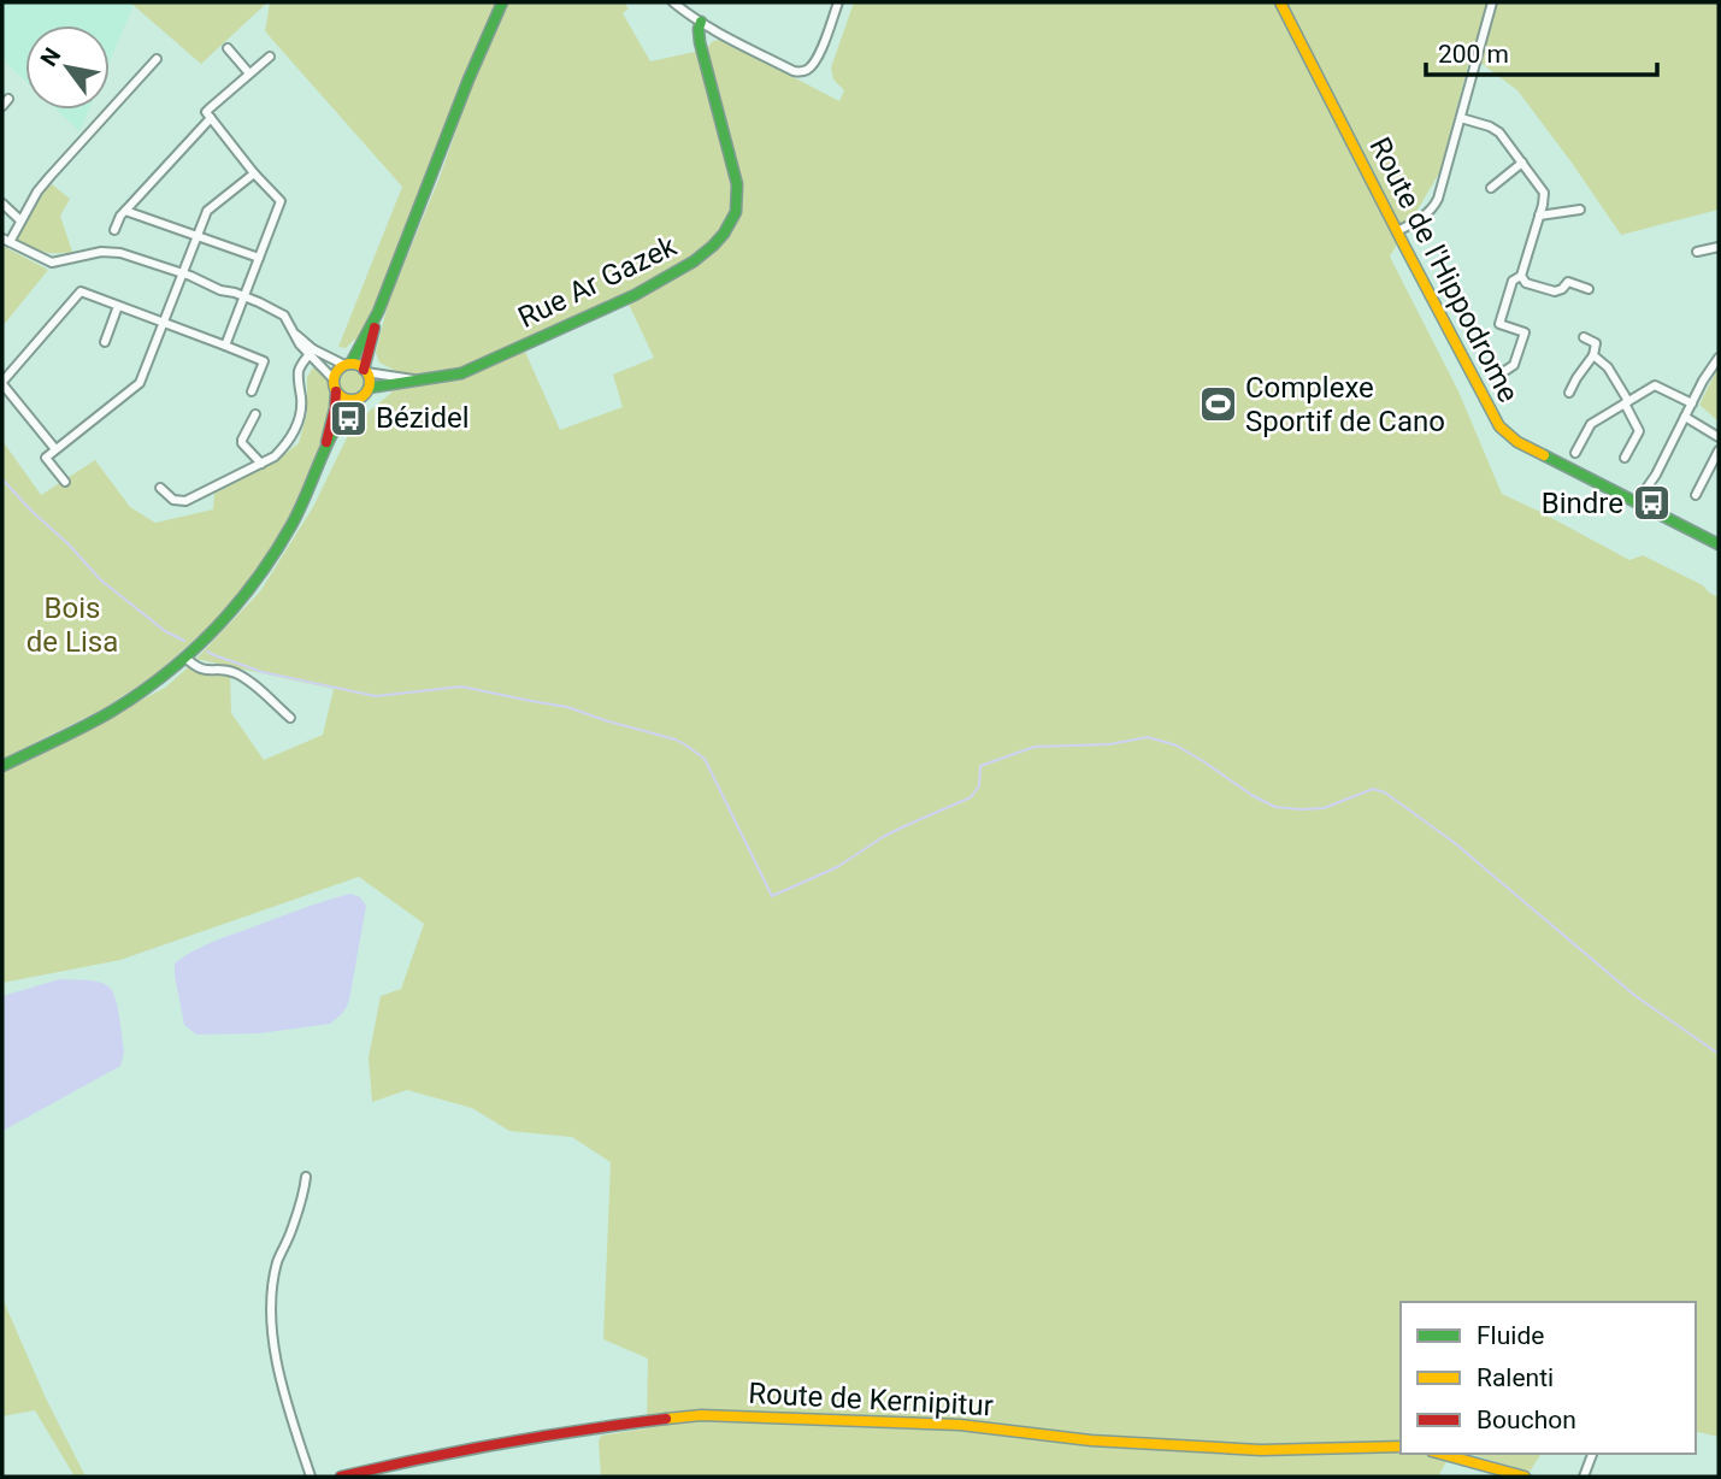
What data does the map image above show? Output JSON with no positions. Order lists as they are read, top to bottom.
{
  "streets": {
    "main road": ["Route de l'Hippodrome", "Rue Ar Gazek", "Route de Kernipitur"]
  },
  "parks": ["Bois de Lisa"],
  "places": {
    "sports": ["Complexe Sportif de Cano"],
    "bus stop": ["Bézidel", "Bindre"]
  },
  "legend": ["Fluide", "Ralenti", "Bouchon"],
  "scale_bar": "200 m",
  "north": "top left"
}
